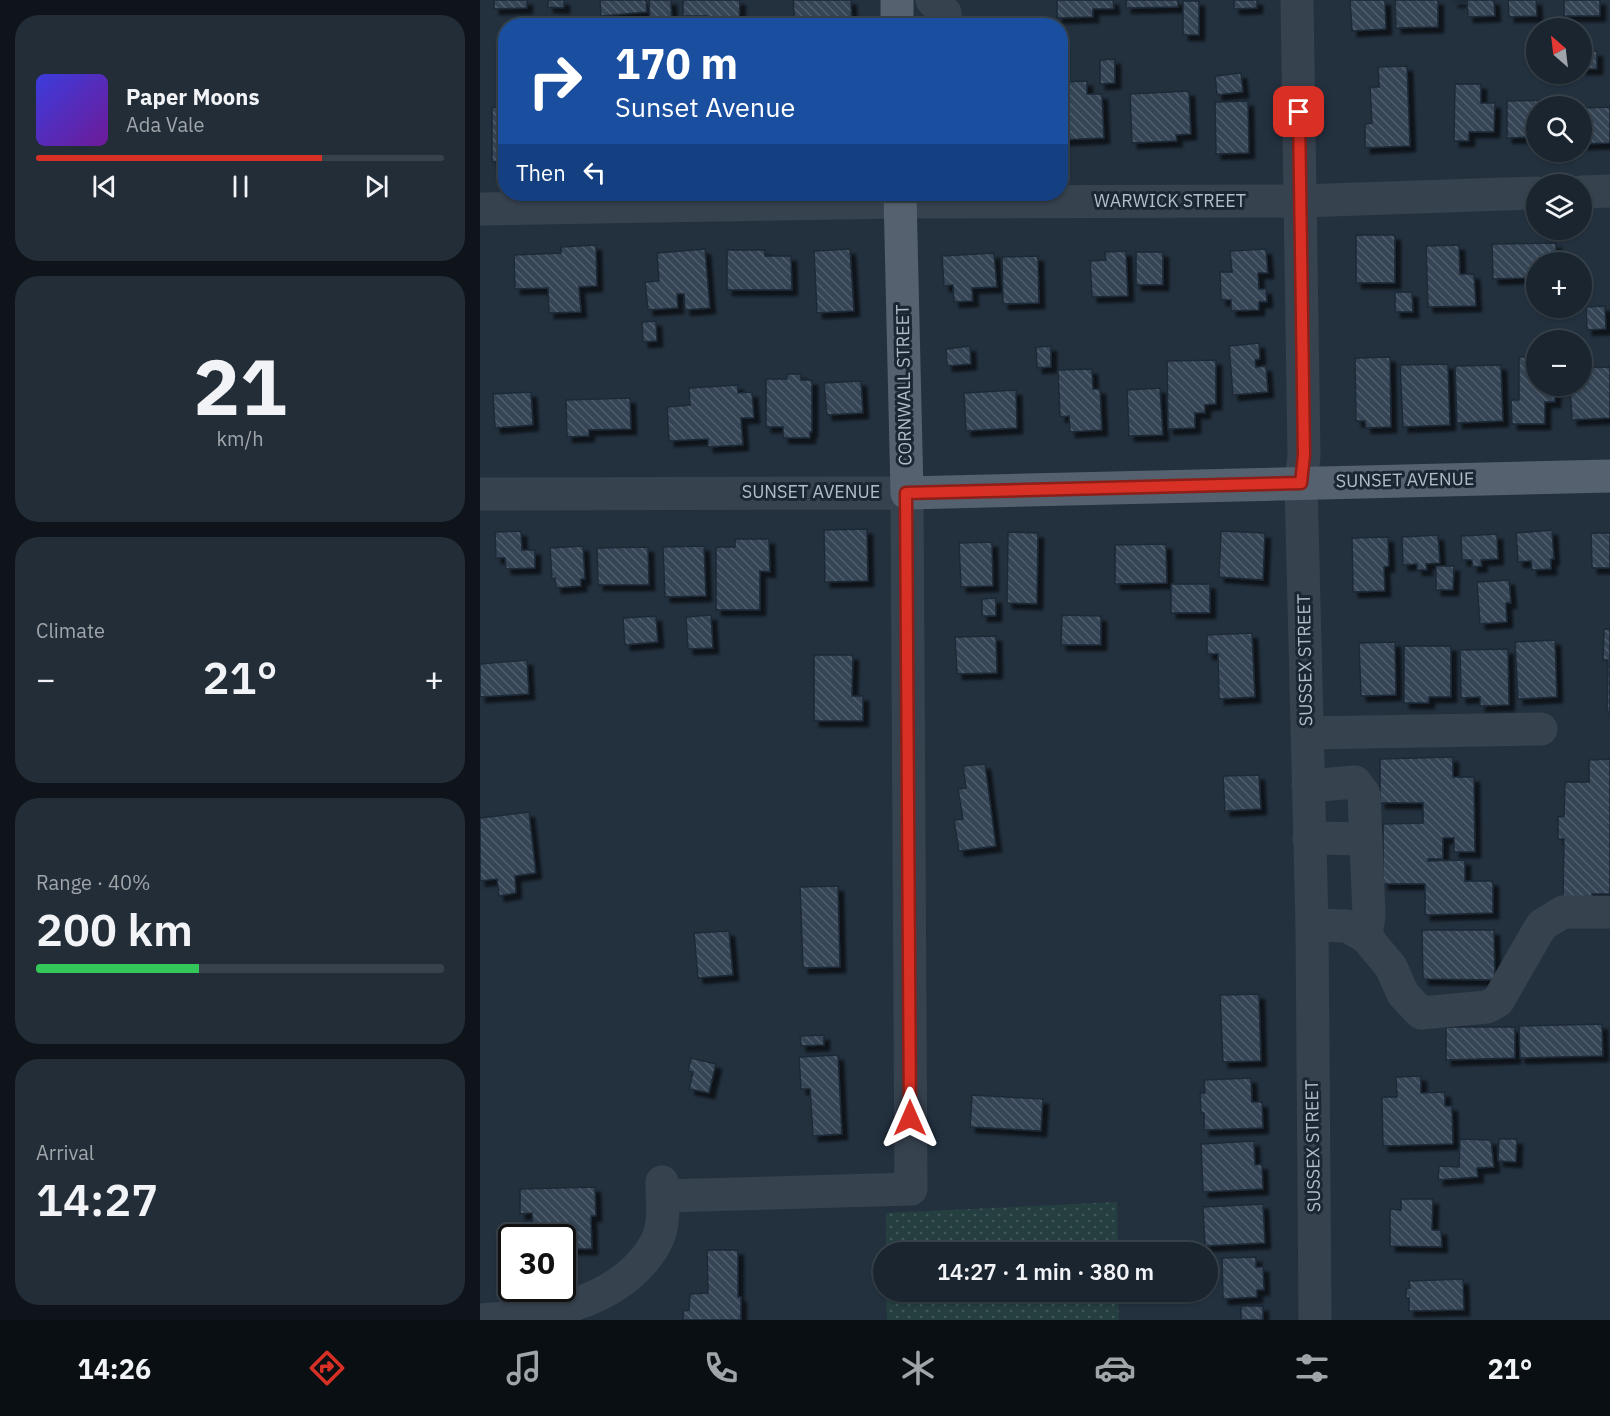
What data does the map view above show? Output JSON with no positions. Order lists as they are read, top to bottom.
{
  "streets": {
    "main road": ["CORNWALL STREET", "SUNSET AVENUE"],
    "street": ["WARWICK STREET", "SUSSEX STREET"]
  },
  "crossings": [
    ["WARWICK STREET", "SUSSEX STREET"],
    ["CORNWALL STREET", "SUNSET AVENUE"],
    ["SUNSET AVENUE", "SUSSEX STREET"]
  ],
  "north": "top left",
  "page": {
    "map_buttons": ["+", "−"],
    "turn": ["170 m", "Sunset Avenue"],
    "song": ["Paper Moons", "Ada Vale"],
    "then": "Then",
    "tile": [
      ["21", "km/h"],
      "Climate",
      ["Range · 40%", "200 km"],
      ["Arrival", "14:27"]
    ],
    "heat": ["−", "21°", "+"],
    "limit": "30",
    "trip": "14:27 · 1 min · 380 m",
    "tabs": ["14:26", "21°"]
  }
}
